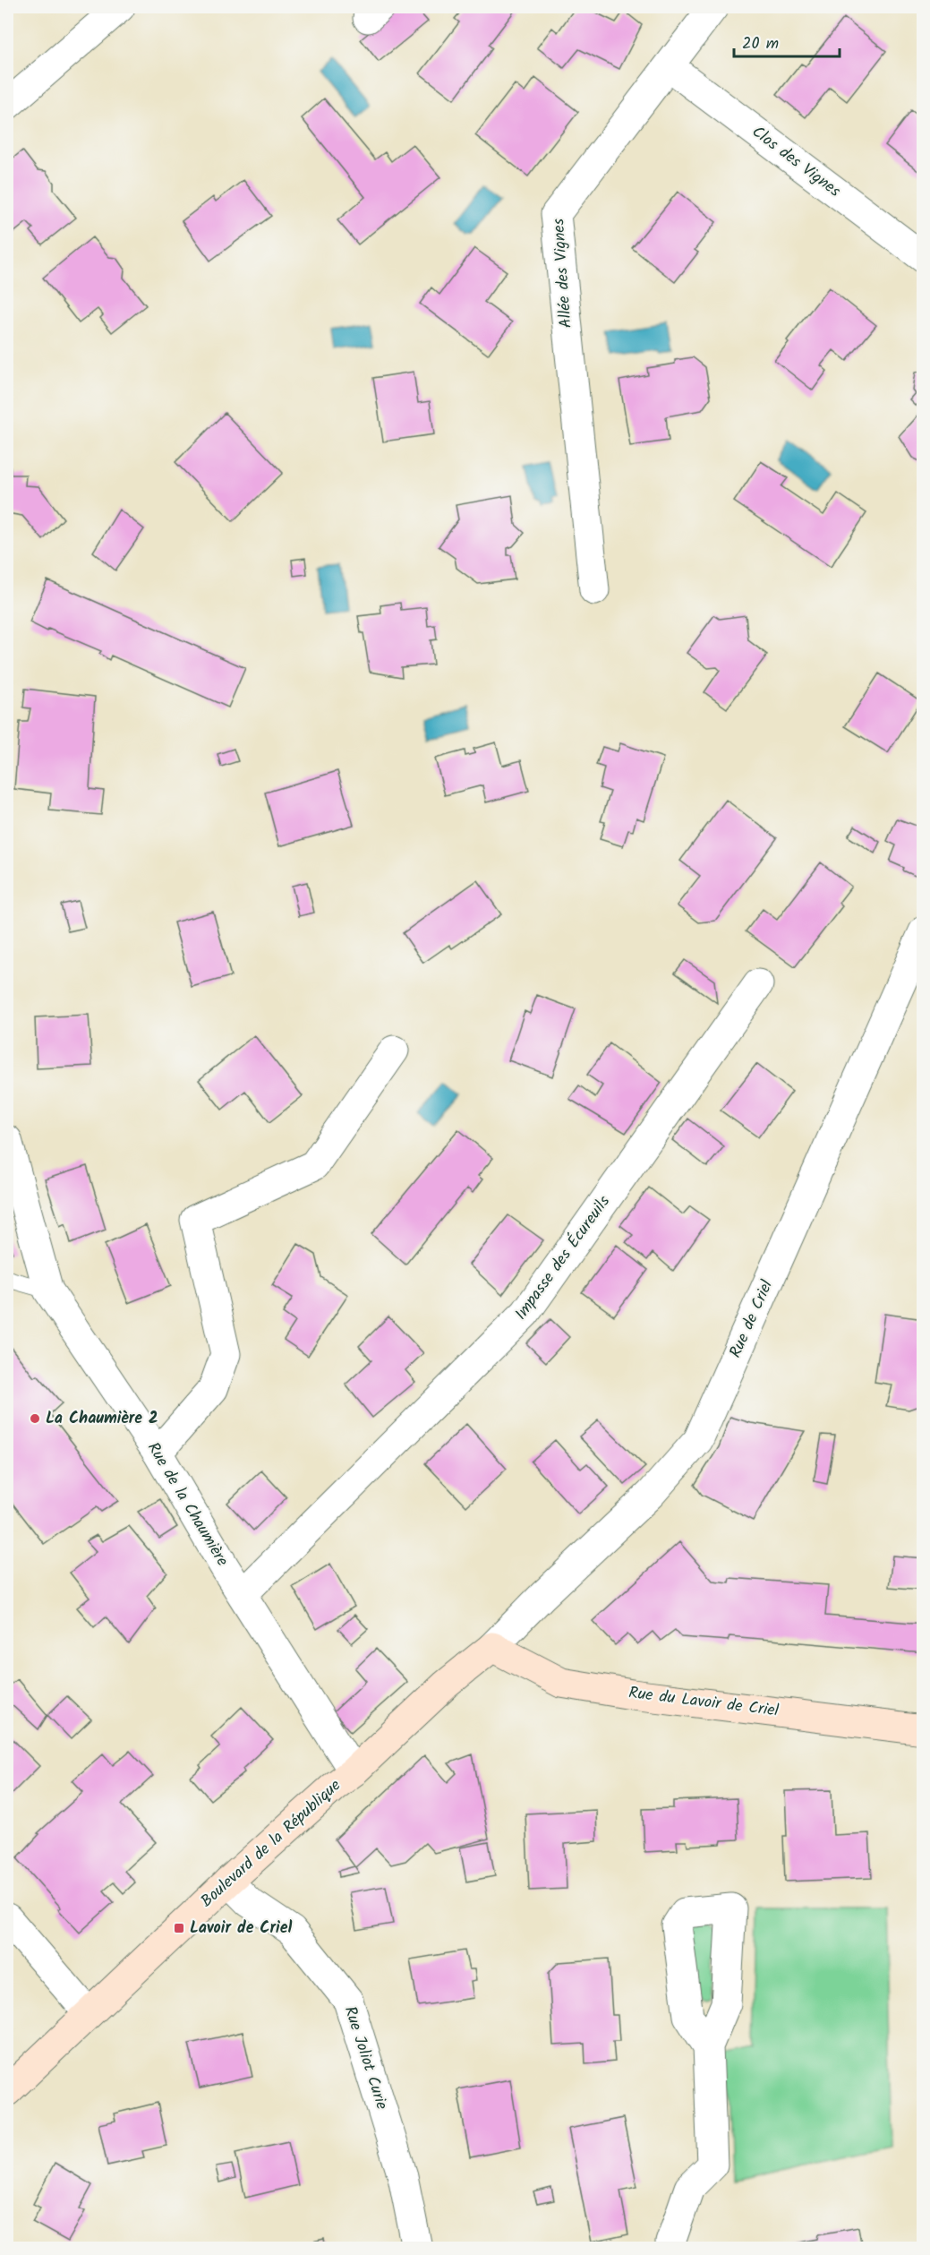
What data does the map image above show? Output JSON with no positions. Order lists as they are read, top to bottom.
{
  "streets": {
    "street": [
      "Clos des Vignes",
      "Allée des Vignes",
      "Impasse des Écureuils",
      "Rue de Criel",
      "Rue de la Chaumière",
      "Rue du Lavoir de Criel",
      "Boulevard de la République",
      "Rue Joliot Curie"
    ]
  },
  "crossings": [
    ["Clos des Vignes", "Allée des Vignes"],
    ["Impasse des Écureuils", "Rue de la Chaumière"],
    ["Rue de Criel", "Rue du Lavoir de Criel"],
    ["Rue de Criel", "Boulevard de la République"],
    ["Rue de la Chaumière", "Boulevard de la République"],
    ["Rue du Lavoir de Criel", "Boulevard de la République"],
    ["Boulevard de la République", "Rue Joliot Curie"]
  ],
  "places": {
    "other": ["La Chaumière 2"],
    "transit": ["Lavoir de Criel"]
  },
  "scale_bar": "20 m"
}
